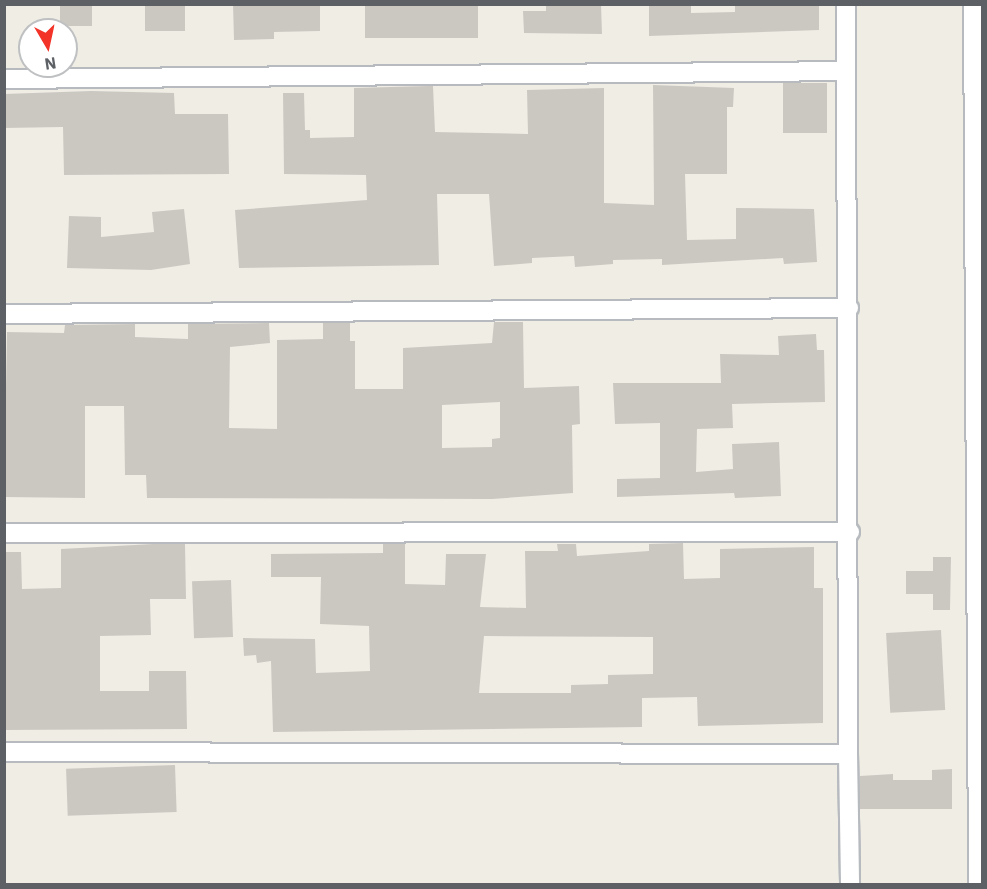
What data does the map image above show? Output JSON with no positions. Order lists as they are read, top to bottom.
{
  "north": "bottom"
}
